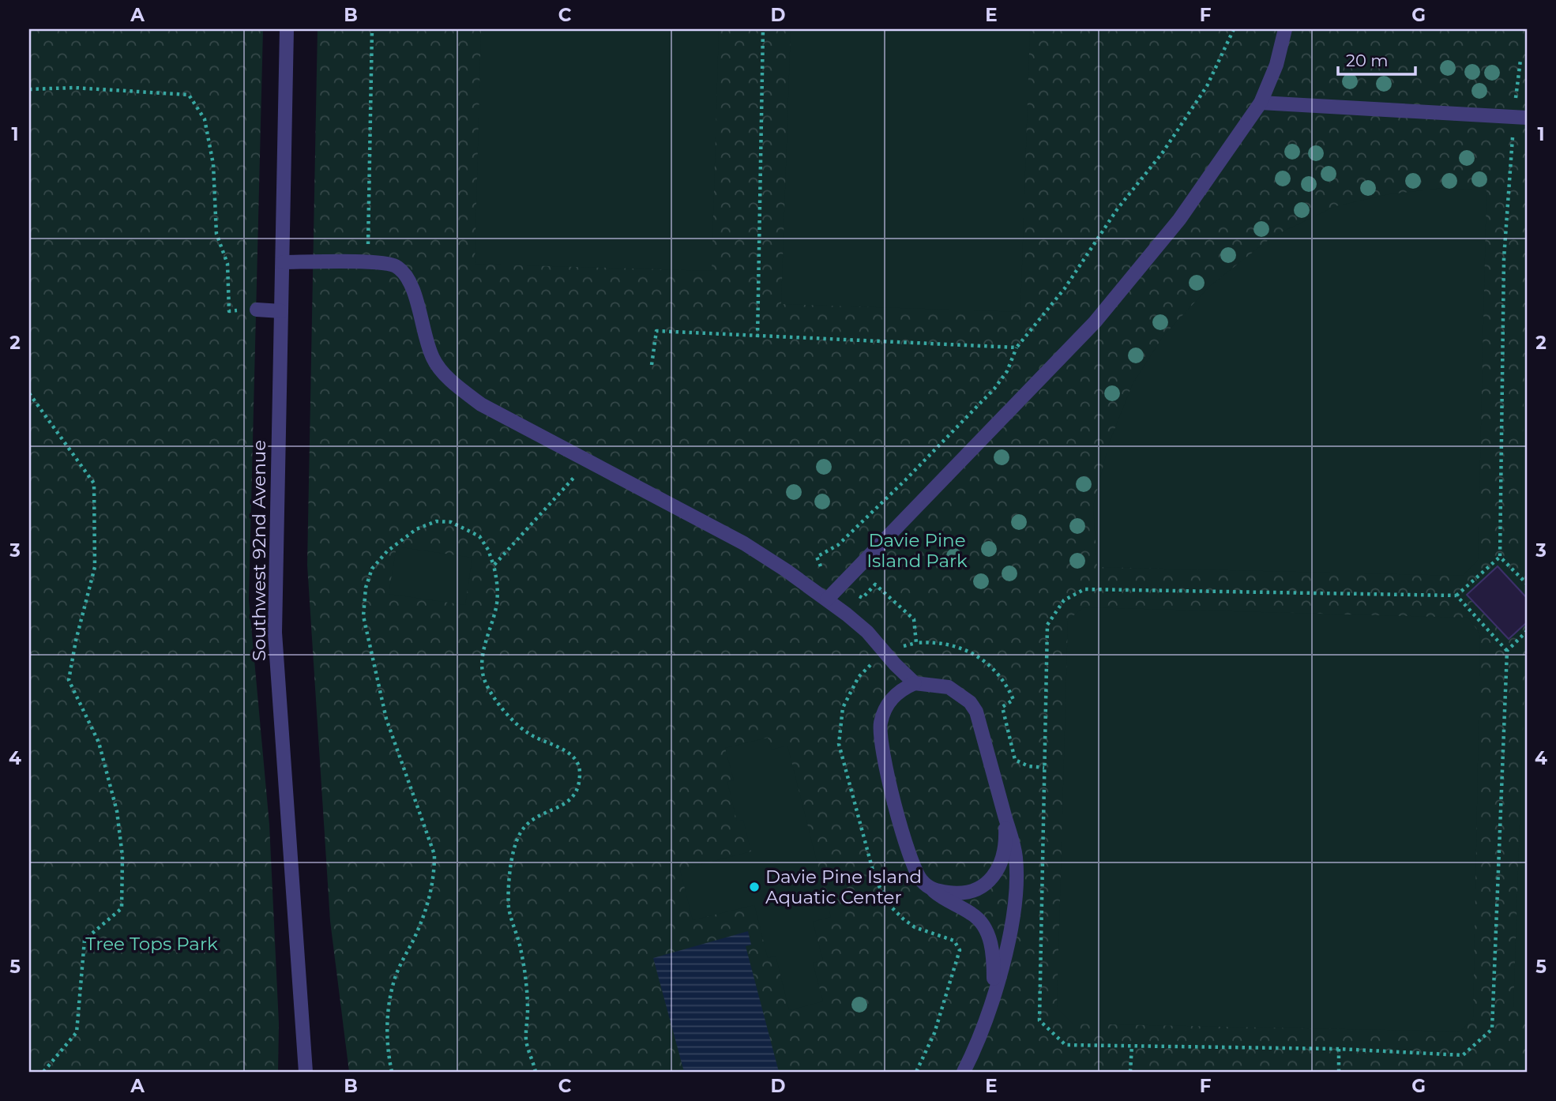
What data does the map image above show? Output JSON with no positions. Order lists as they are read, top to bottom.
{
  "streets": {
    "street": ["Southwest 92nd Avenue"]
  },
  "parks": ["Davie Pine Island Park", "Tree Tops Park"],
  "places": ["Davie Pine Island Aquatic Center"],
  "scale_bar": "20 m",
  "grid": {
    "columns": [
      "A",
      "B",
      "C",
      "D",
      "E",
      "F",
      "G"
    ],
    "rows": [
      "1",
      "2",
      "3",
      "4",
      "5"
    ]
  }
}
